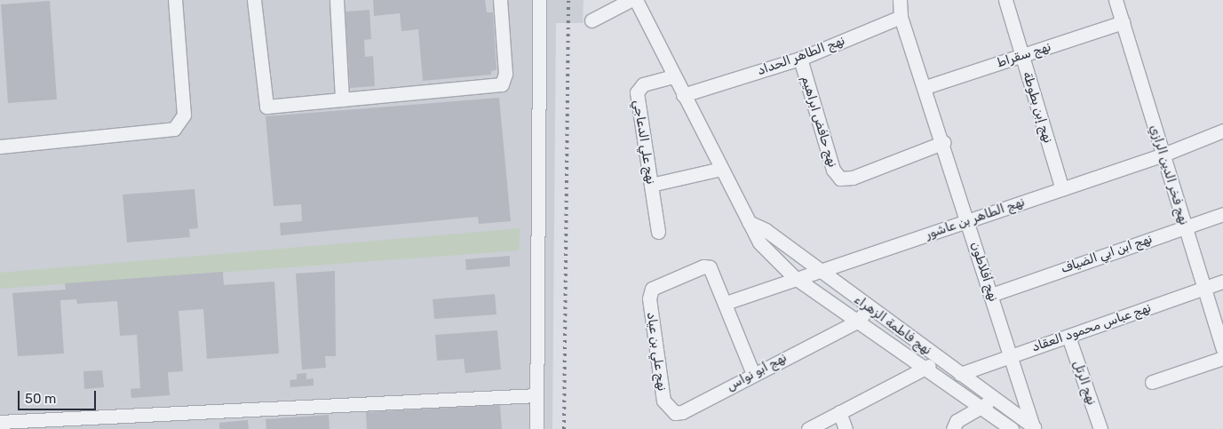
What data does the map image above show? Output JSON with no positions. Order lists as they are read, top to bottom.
{
  "streets": {
    "street": [
      "نهج سقراط",
      "نهج الطاهر الحداد",
      "نهج إبن بطوطة",
      "نهج حافض ابراهيم",
      "نهج علي الدعاجي",
      "نهج فخر الدين الرازي",
      "نهج الطاهر بن عاشور",
      "نهج ابن ابي الضياف",
      "نهج أفلاطون",
      "نهج فاطمة الزهراء",
      "نهج عباس محمود العقاد",
      "نهج علي بن عياد",
      "نهج أبو نواس",
      "نهج الرتل"
    ]
  },
  "crossings": [
    ["نهج سقراط", "نهج إبن بطوطة"],
    ["نهج سقراط", "نهج فخر الدين الرازي"],
    ["نهج سقراط", "نهج أفلاطون"],
    ["نهج الطاهر الحداد", "نهج حافض ابراهيم"],
    ["نهج الطاهر الحداد", "نهج أفلاطون"],
    ["نهج الطاهر الحداد", "نهج فاطمة الزهراء"],
    ["نهج إبن بطوطة", "نهج الطاهر بن عاشور"],
    ["نهج حافض ابراهيم", "نهج أفلاطون"],
    ["نهج علي الدعاجي", "نهج فاطمة الزهراء"],
    ["نهج فخر الدين الرازي", "نهج الطاهر بن عاشور"],
    ["نهج فخر الدين الرازي", "نهج ابن ابي الضياف"],
    ["نهج فخر الدين الرازي", "نهج عباس محمود العقاد"],
    ["نهج الطاهر بن عاشور", "نهج أفلاطون"],
    ["نهج الطاهر بن عاشور", "نهج فاطمة الزهراء"],
    ["نهج الطاهر بن عاشور", "نهج علي بن عياد"],
    ["نهج ابن ابي الضياف", "نهج أفلاطون"],
    ["نهج أفلاطون", "نهج فاطمة الزهراء"],
    ["نهج أفلاطون", "نهج عباس محمود العقاد"],
    ["نهج فاطمة الزهراء", "نهج عباس محمود العقاد"],
    ["نهج فاطمة الزهراء", "نهج أبو نواس"],
    ["نهج عباس محمود العقاد", "نهج الرتل"],
    ["نهج علي بن عياد", "نهج أبو نواس"]
  ],
  "scale_bar": "50 m"
}
